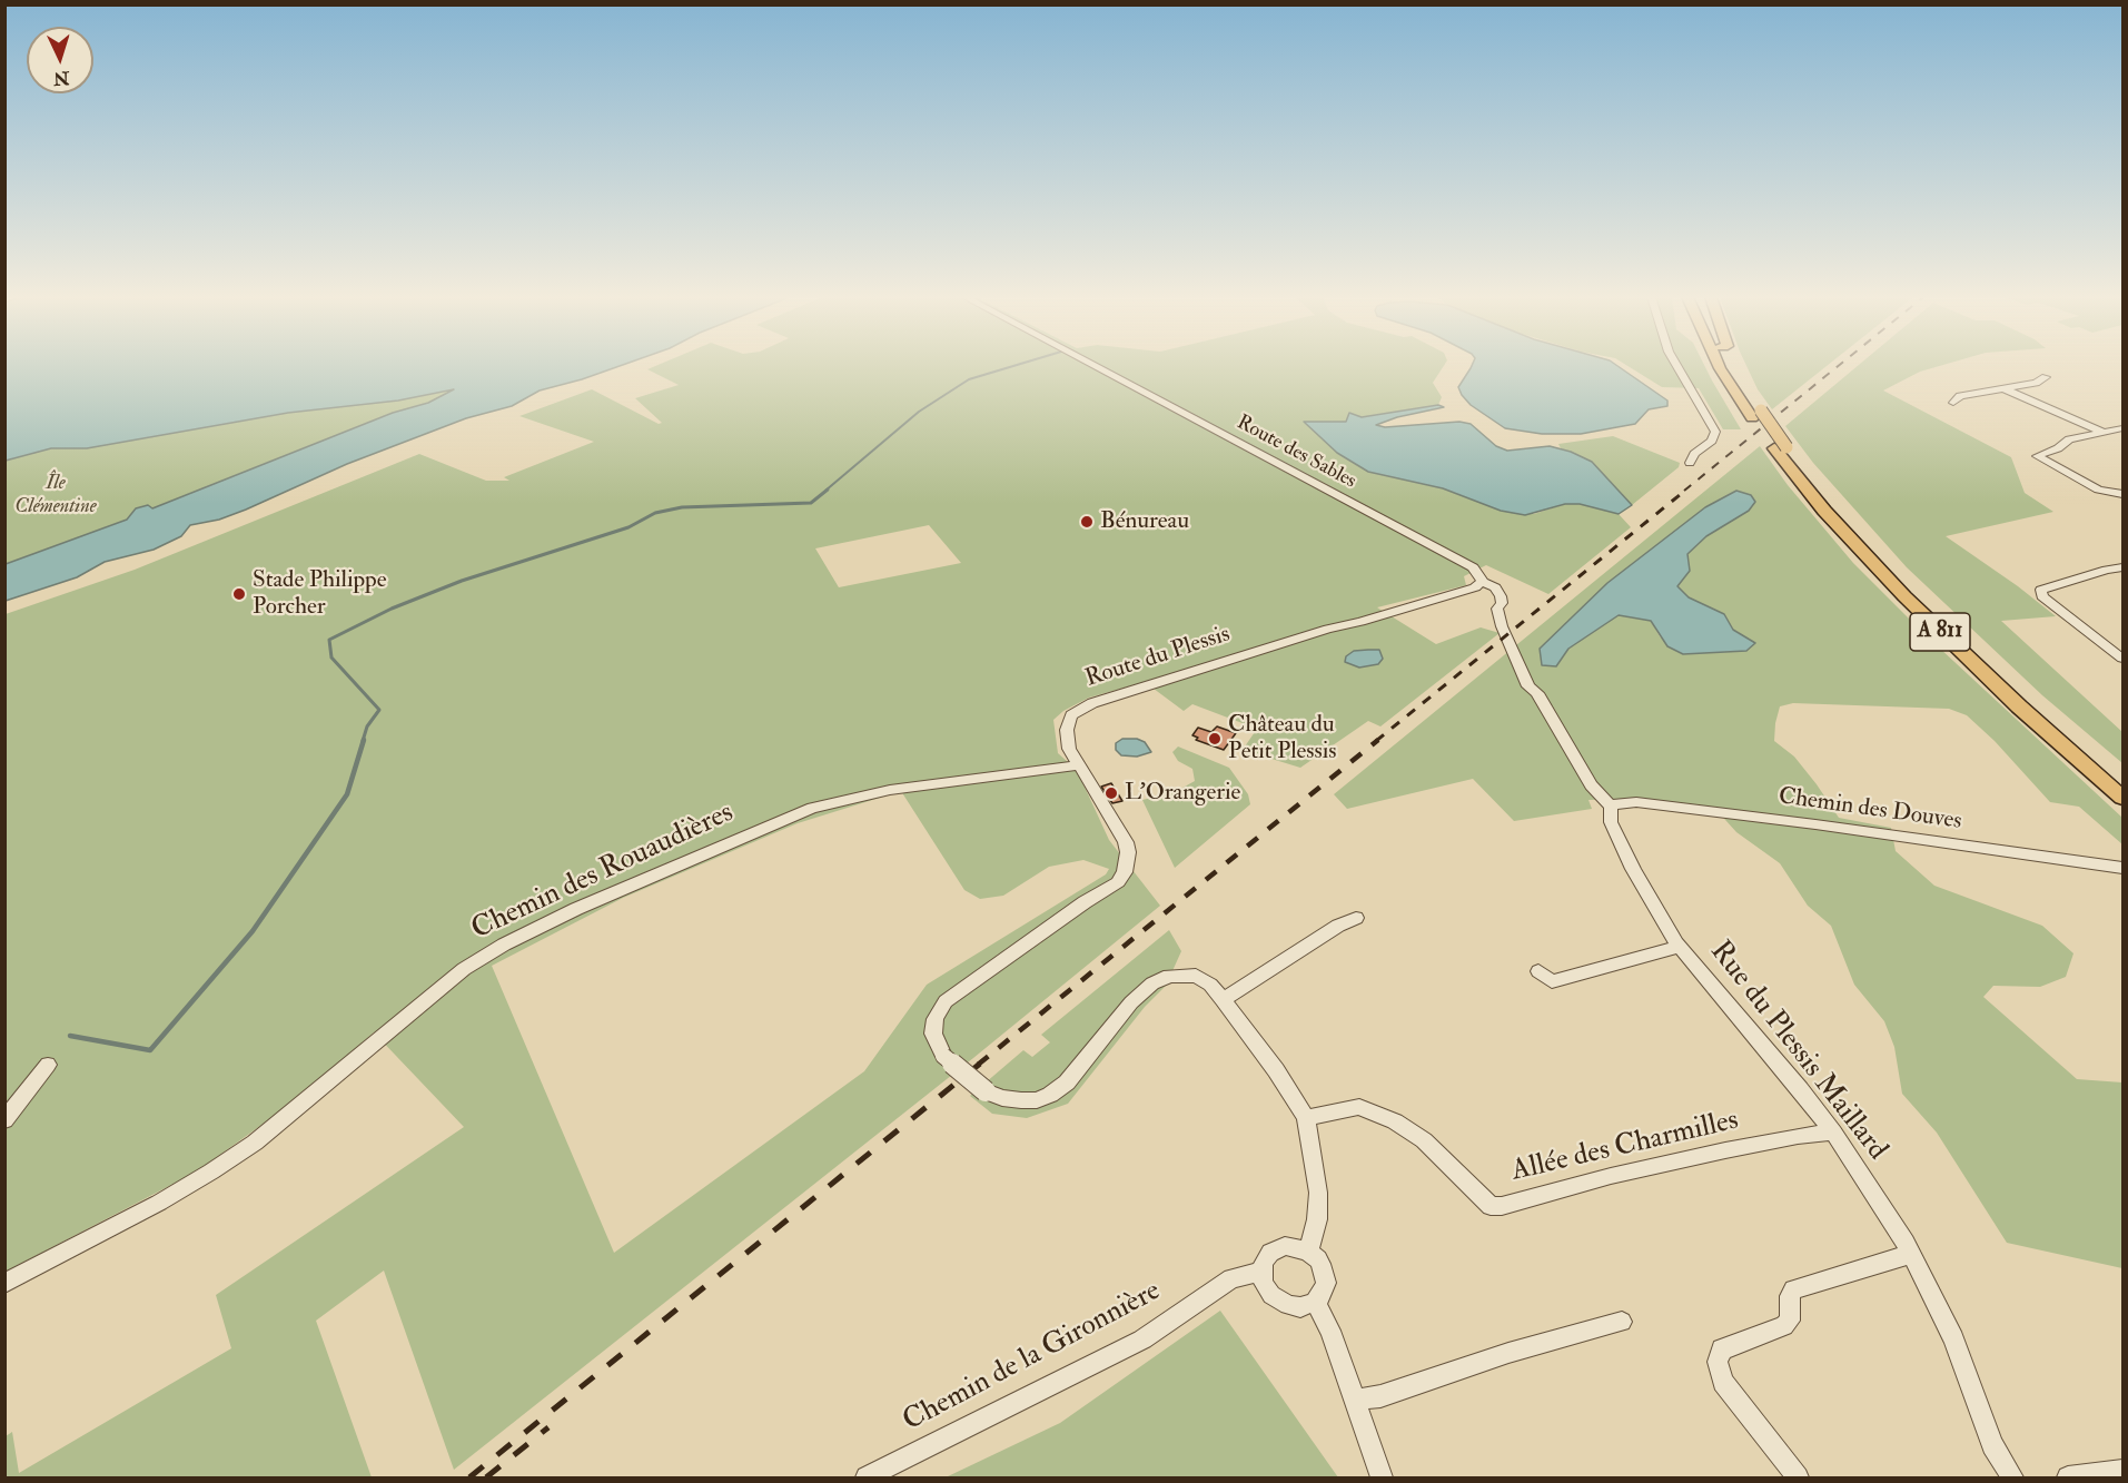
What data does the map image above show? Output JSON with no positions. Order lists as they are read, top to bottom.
{
  "streets": {
    "highway": ["A 811"],
    "street": [
      "Route des Sables",
      "Route du Plessis",
      "Chemin des Douves",
      "Chemin des Rouaudières",
      "Rue du Plessis Maillard",
      "Allée des Charmilles",
      "Chemin de la Gironnière"
    ]
  },
  "crossings": [
    ["Route des Sables", "Route du Plessis"],
    ["Route des Sables", "Rue du Plessis Maillard"],
    ["Route du Plessis", "Chemin des Rouaudières"],
    ["Chemin des Douves", "Rue du Plessis Maillard"],
    ["Rue du Plessis Maillard", "Allée des Charmilles"]
  ],
  "parks": ["Île Clémentine"],
  "places": [
    "Bénureau",
    "Stade Philippe Porcher",
    "Château du Petit Plessis",
    "L'Orangerie"
  ],
  "north": "bottom"
}
